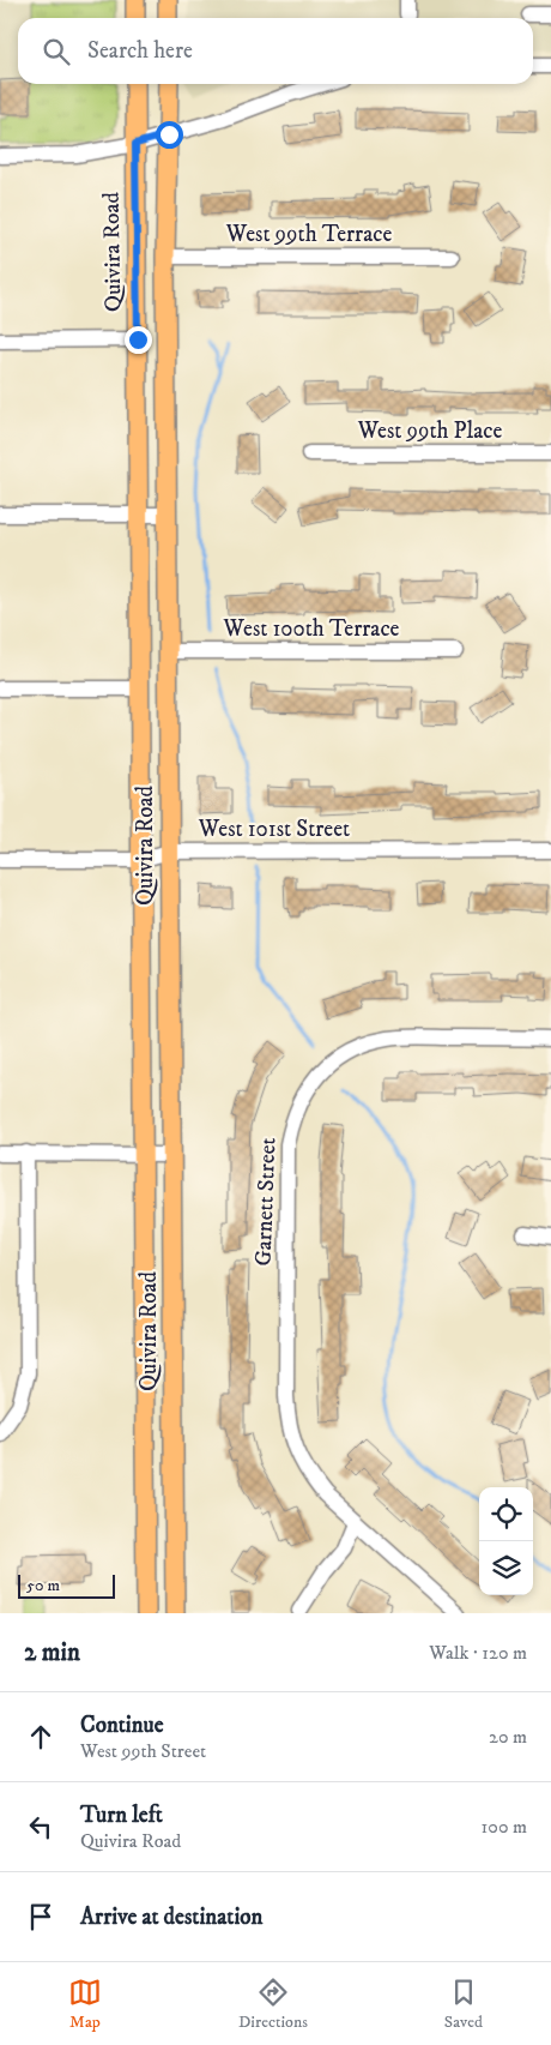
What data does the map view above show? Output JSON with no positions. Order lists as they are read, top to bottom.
{
  "streets": {
    "main road": ["Quivira Road"],
    "street": [
      "West 99th Terrace",
      "West 99th Place",
      "West 100th Terrace",
      "West 101st Street",
      "Garnett Street"
    ]
  },
  "crossings": [
    ["West 99th Terrace", "Quivira Road"],
    ["Quivira Road", "West 100th Terrace"],
    ["Quivira Road", "West 101st Street"]
  ],
  "scale_bar": "50 m",
  "page": {
    "search": "Search here",
    "scale": "50 m",
    "heading": ["2 min", "Walk · 120 m"],
    "list": [
      ["Continue", "West 99th Street", "20 m"],
      ["Turn left", "Quivira Road", "100 m"],
      "Arrive at destination"
    ],
    "nav": ["Map", "Directions", "Saved"]
  }
}
